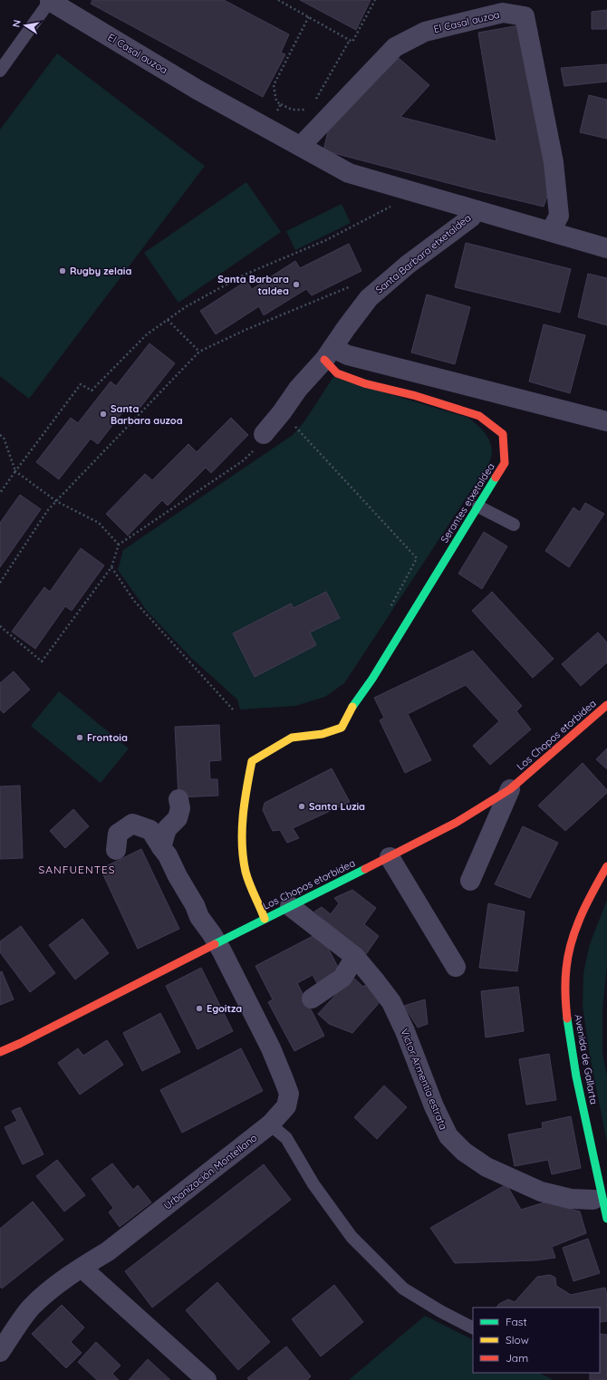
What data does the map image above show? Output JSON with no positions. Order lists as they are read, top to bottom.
{
  "streets": {
    "street": [
      "El Casal auzoa",
      "Santa Barbara etxetaldea",
      "Serantes etxetaldea",
      "Los Chopos etorbidea",
      "Avenida de Gallarta",
      "Victor Armentia estrata",
      "Urbanización Montellano"
    ]
  },
  "crossings": [
    ["El Casal auzoa", "Santa Barbara etxetaldea"],
    ["Santa Barbara etxetaldea", "Serantes etxetaldea"],
    ["Serantes etxetaldea", "Los Chopos etorbidea"],
    ["Los Chopos etorbidea", "Victor Armentia estrata"],
    ["Los Chopos etorbidea", "Urbanización Montellano"]
  ],
  "districts": ["SANFUENTES"],
  "places": [
    "Rugby zelaia",
    "Santa Barbara taldea",
    "Santa Barbara auzoa",
    "Frontoia",
    "Santa Luzia",
    "Egoitza"
  ],
  "legend": ["Fast", "Slow", "Jam"],
  "north": "left"
}
